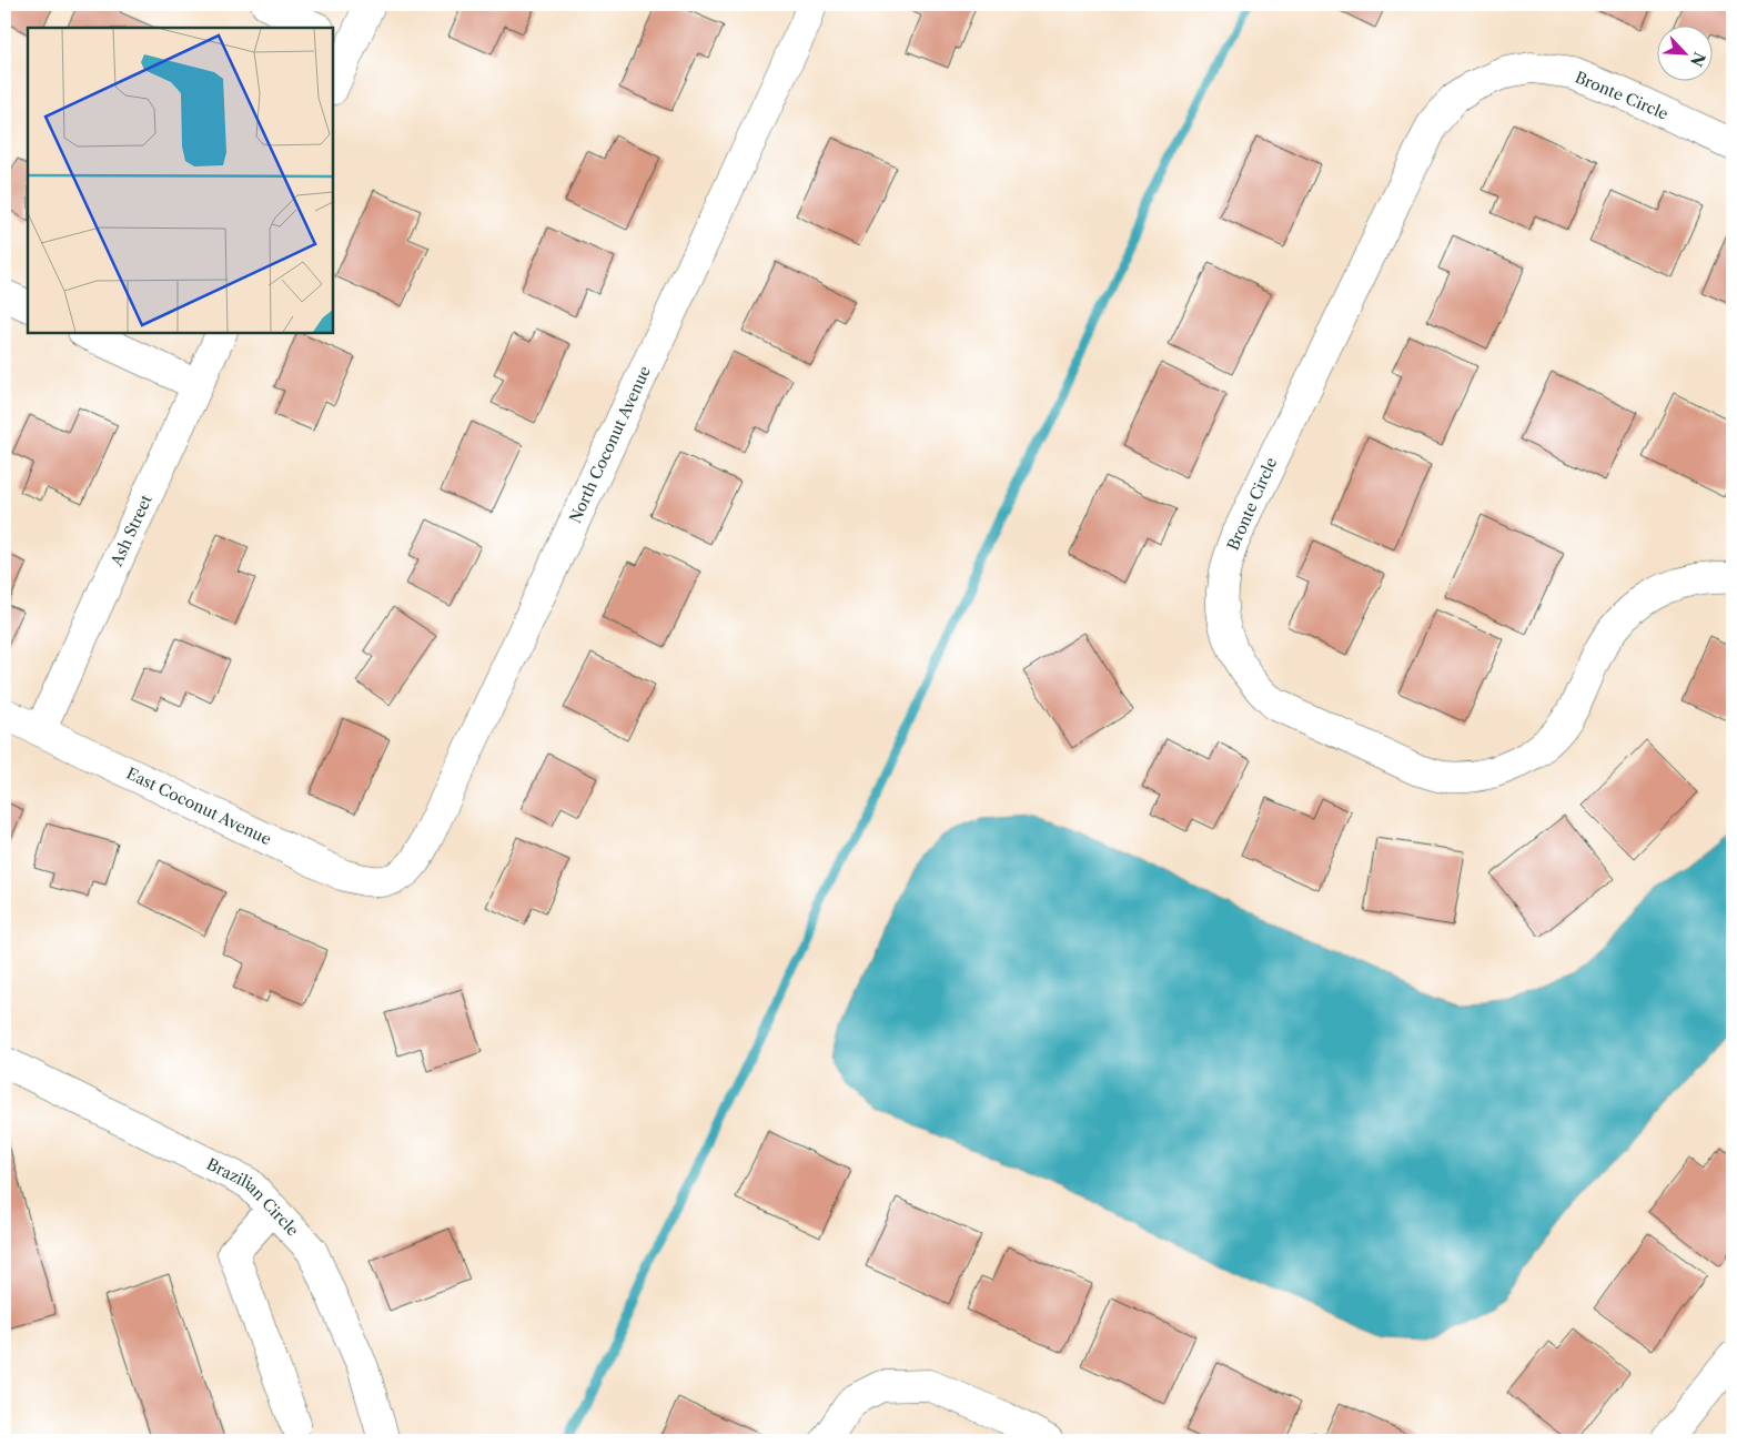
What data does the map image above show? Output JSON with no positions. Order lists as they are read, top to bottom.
{
  "streets": {
    "street": [
      "Bronte Circle",
      "North Coconut Avenue",
      "Ash Street",
      "East Coconut Avenue",
      "Brazilian Circle"
    ]
  },
  "crossings": [
    ["North Coconut Avenue", "East Coconut Avenue"],
    ["Ash Street", "East Coconut Avenue"]
  ],
  "north": "bottom right"
}
